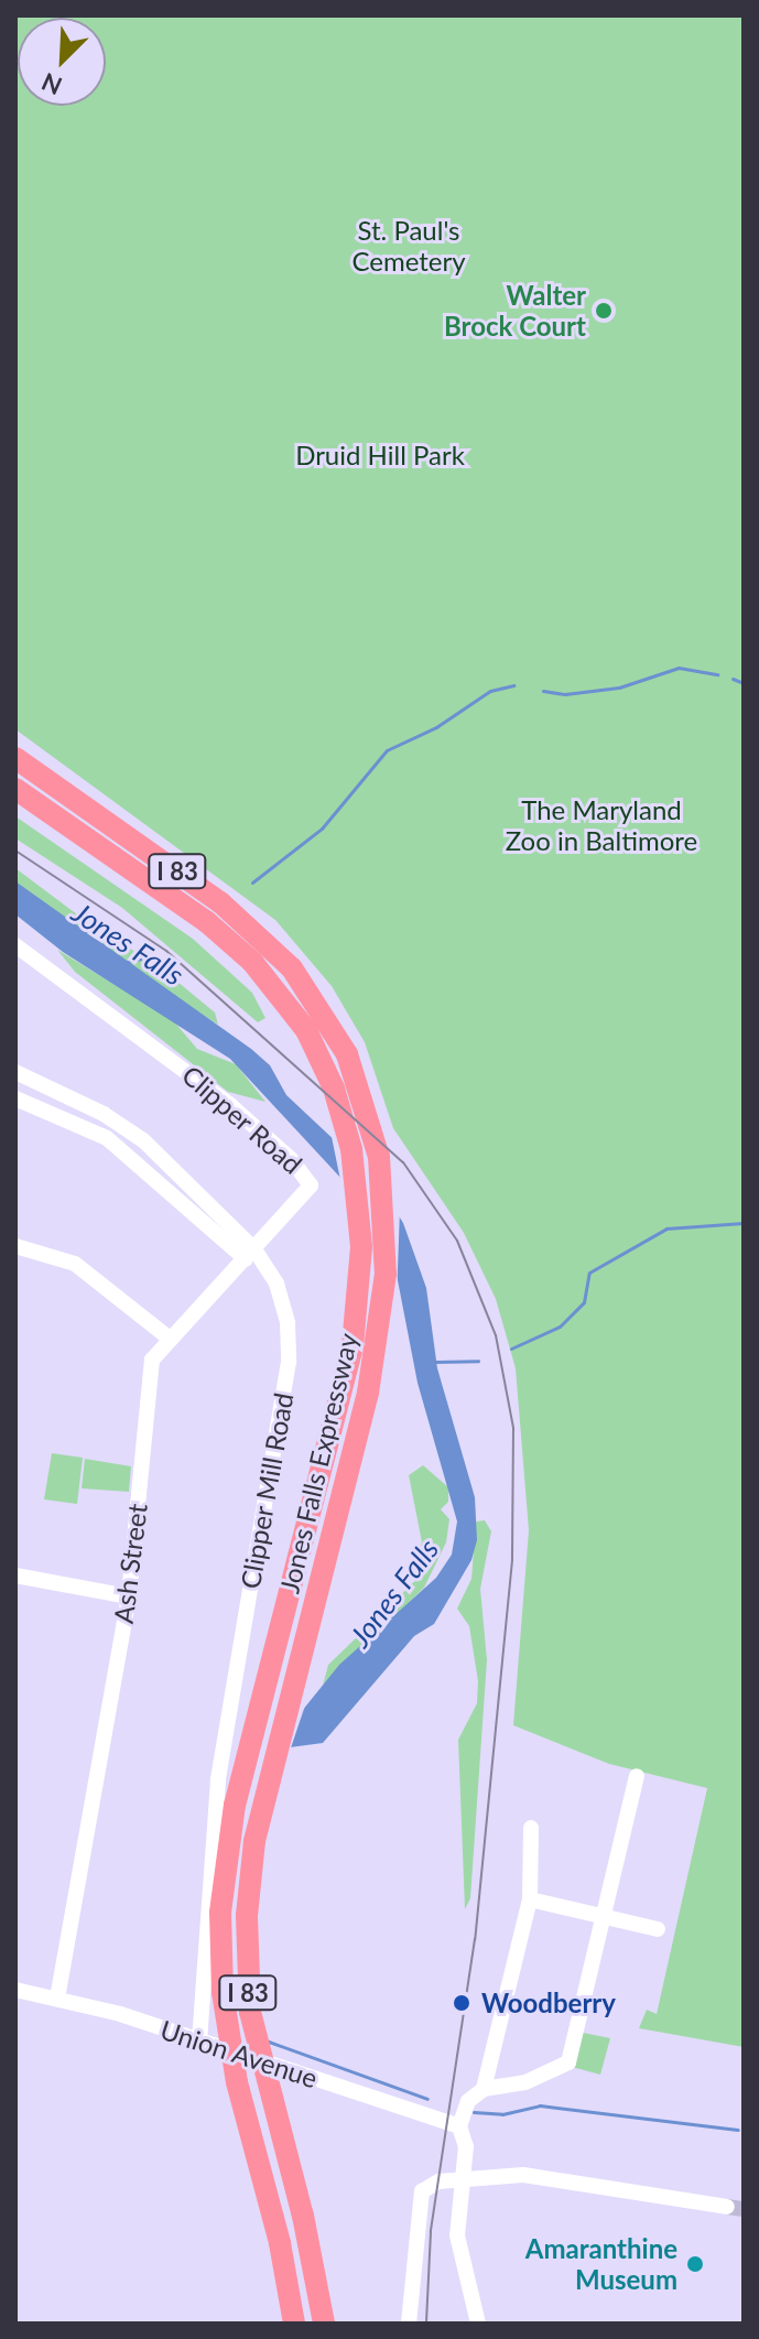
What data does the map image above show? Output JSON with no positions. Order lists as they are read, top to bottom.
{
  "streets": {
    "highway": ["I 83", "Jones Falls Expressway"],
    "street": [
      "Clipper Road",
      "Clipper Mill Road",
      "Ash Street",
      "Union Avenue"
    ]
  },
  "crossings": [
    ["Clipper Road", "Ash Street"],
    ["Clipper Mill Road", "Ash Street"],
    ["Clipper Mill Road", "Union Avenue"],
    ["Ash Street", "Union Avenue"]
  ],
  "water": ["Jones Falls"],
  "parks": ["St. Paul's Cemetery", "Druid Hill Park", "The Maryland Zoo in Baltimore"],
  "places": ["Walter Brock Court", "Woodberry", "Amaranthine Museum"],
  "north": "bottom left"
}
